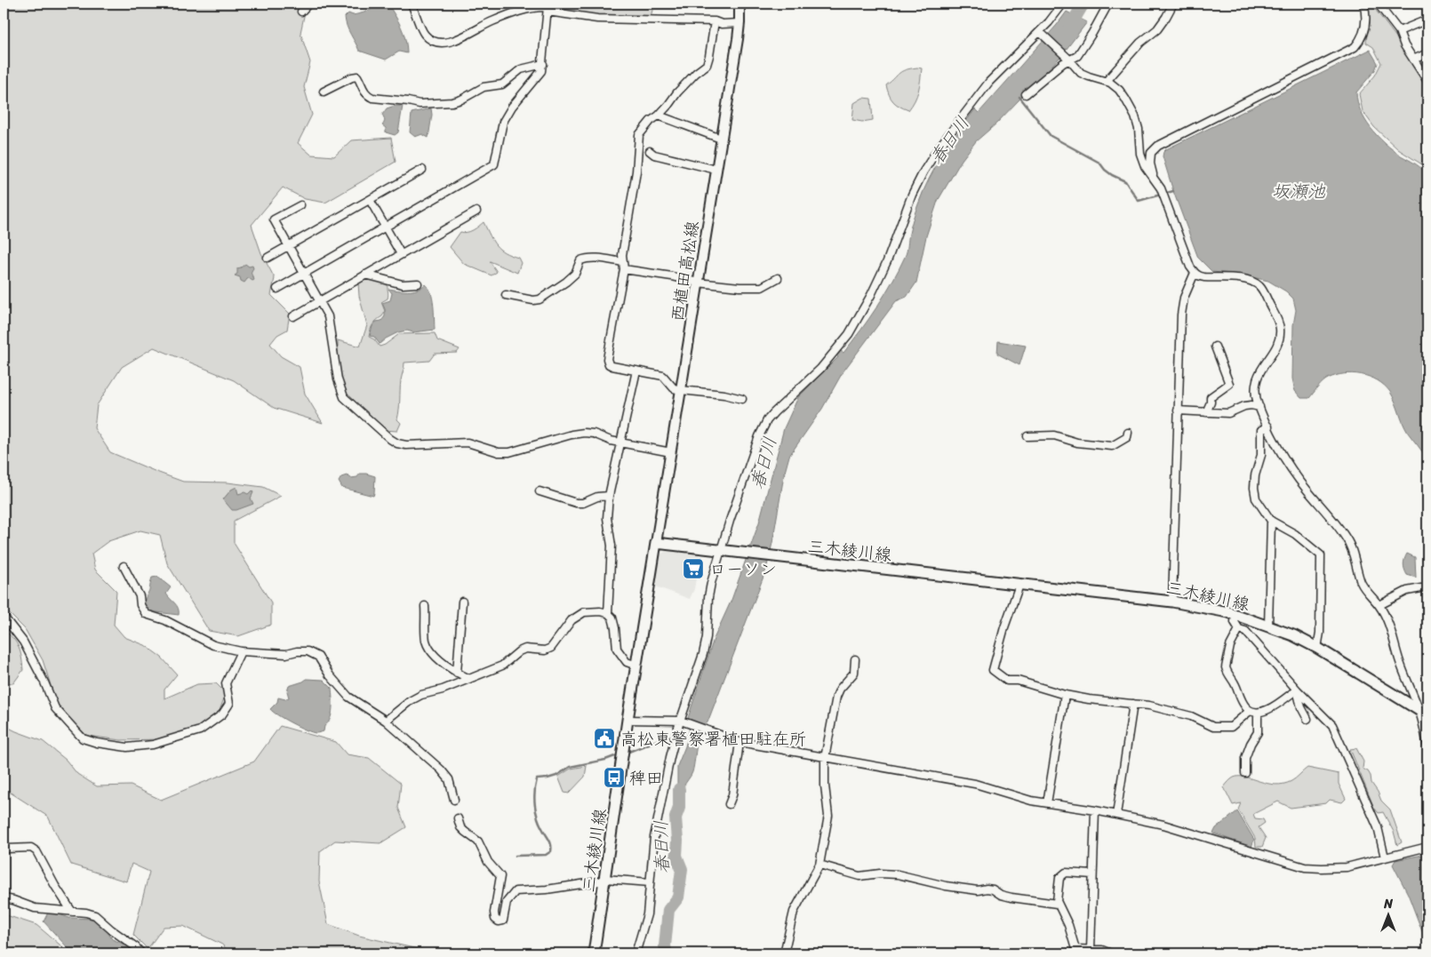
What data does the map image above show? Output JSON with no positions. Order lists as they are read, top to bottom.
{
  "streets": {
    "main road": ["西植田高松線", "三木綾川線"]
  },
  "crossings": [
    ["西植田高松線", "三木綾川線"]
  ],
  "water": ["春日川", "坂瀬池"],
  "places": {
    "supermarket": ["ローソン"],
    "public building": ["高松東警察署植田駐在所"],
    "bus stop": ["稗田"]
  },
  "north": "top"
}
